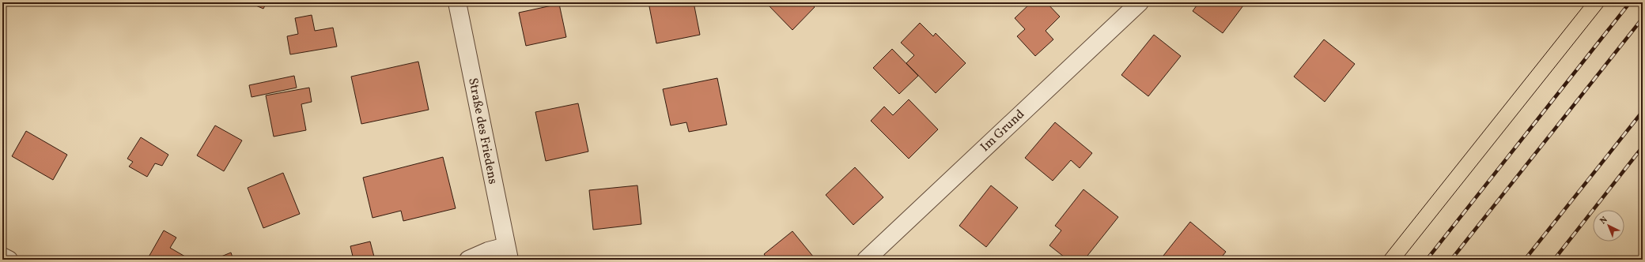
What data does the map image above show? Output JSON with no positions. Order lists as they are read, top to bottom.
{
  "streets": {
    "street": ["Straße des Friedens", "Im Grund"]
  },
  "north": "top left"
}
